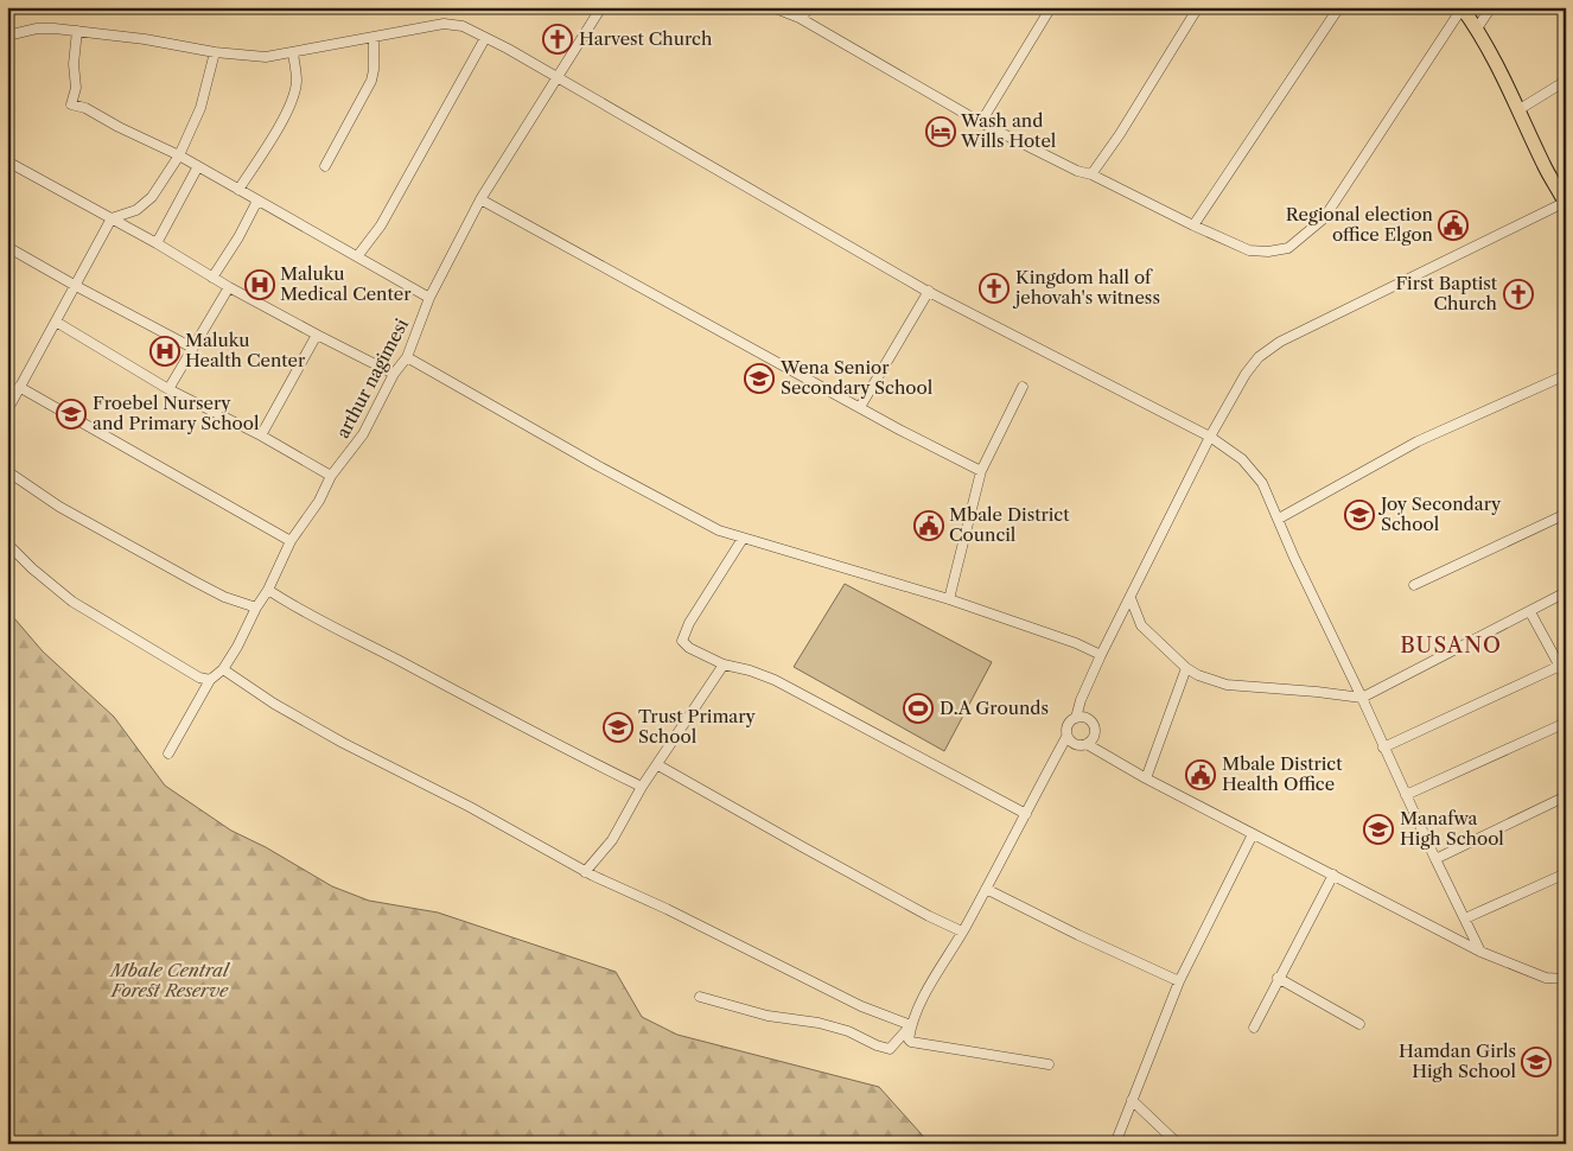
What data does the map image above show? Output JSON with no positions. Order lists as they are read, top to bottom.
{
  "streets": {
    "street": ["arthur nagimesi"]
  },
  "districts": ["BUSANO"],
  "parks": ["Mbale Central Forest Reserve"],
  "places": {
    "church": ["Harvest Church", "Kingdom hall of jehovah's witness", "First Baptist Church"],
    "hotel": ["Wash and Wills Hotel"],
    "public building": ["Regional election office Elgon", "Mbale District Council", "Mbale District Health Office"],
    "hospital": ["Maluku Medical Center", "Maluku Health Center"],
    "school or university": [
      "Wena Senior Secondary School",
      "Froebel Nursery and Primary School",
      "Joy Secondary School",
      "Trust Primary School",
      "Manafwa High School",
      "Hamdan Girls High School"
    ],
    "sports": ["D.A Grounds"]
  }
}
